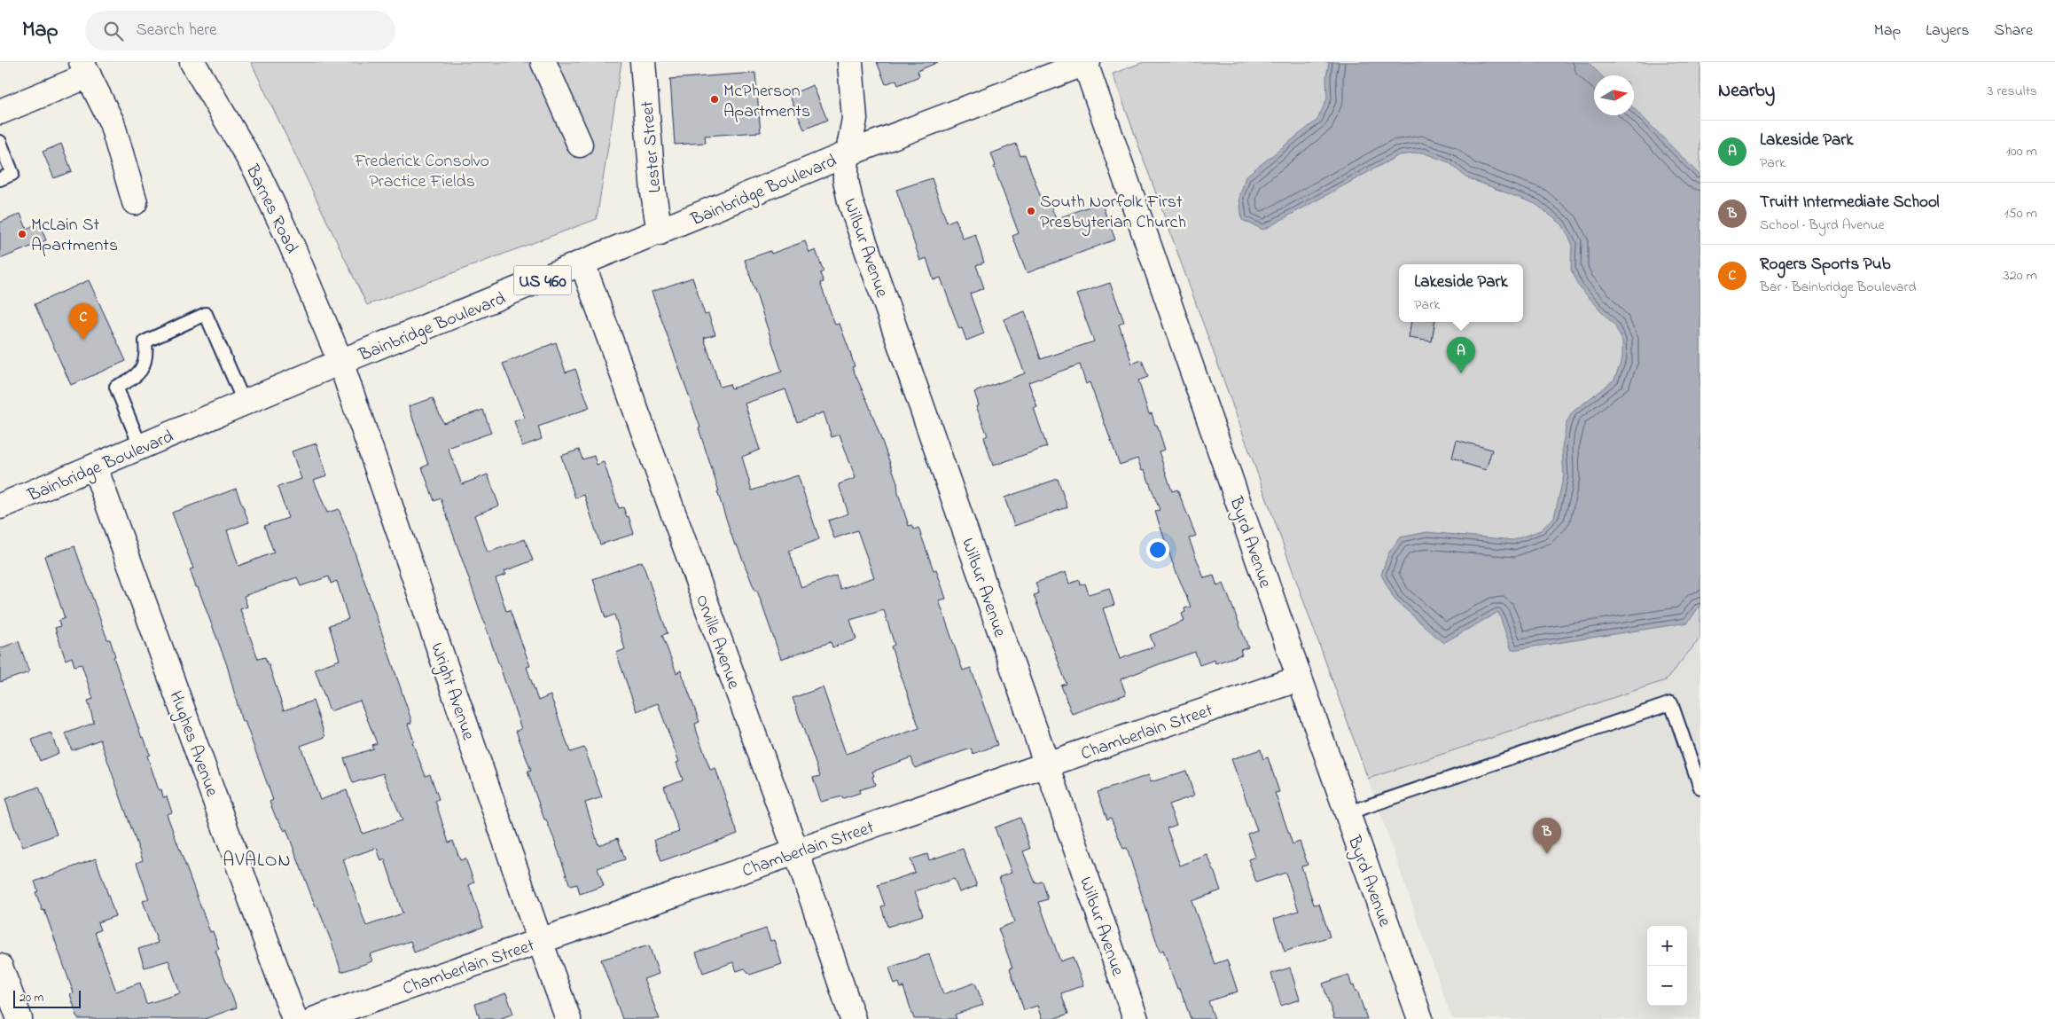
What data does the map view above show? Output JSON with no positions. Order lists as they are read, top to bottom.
{
  "streets": {
    "street": [
      "Lester Street",
      "Bainbridge Boulevard",
      "Barnes Road",
      "Wilbur Avenue",
      "US 460",
      "Byrd Avenue",
      "Orville Avenue",
      "Wright Avenue",
      "Chamberlain Street",
      "Hughes Avenue"
    ]
  },
  "crossings": [
    ["Lester Street", "Bainbridge Boulevard"],
    ["Bainbridge Boulevard", "Barnes Road"],
    ["Bainbridge Boulevard", "Wilbur Avenue"],
    ["Bainbridge Boulevard", "Byrd Avenue"],
    ["Bainbridge Boulevard", "Orville Avenue"],
    ["Bainbridge Boulevard", "Wright Avenue"],
    ["Bainbridge Boulevard", "Hughes Avenue"],
    ["Barnes Road", "Wright Avenue"],
    ["Wilbur Avenue", "Chamberlain Street"],
    ["Byrd Avenue", "Chamberlain Street"],
    ["Orville Avenue", "Chamberlain Street"],
    ["Wright Avenue", "Chamberlain Street"]
  ],
  "districts": ["AVALON"],
  "parks": ["Frederick Consolvo Practice Fields"],
  "places": ["McPherson Apartments", "South Norfolk First Presbyterian Church", "McLain St Apartments"],
  "scale_bar": "20 m",
  "north": "right",
  "page": {
    "header": "Map",
    "search": "Search here",
    "nav": ["Map", "Layers", "Share"],
    "heading": ["Nearby", "3 results"],
    "list": [
      {
        "mark": "A",
        "name": "Lakeside Park",
        "note": "Park",
        "value": "100 m"
      },
      {
        "mark": "B",
        "name": "Truitt Intermediate School",
        "note": "School · Byrd Avenue",
        "value": "150 m"
      },
      {
        "mark": "C",
        "name": "Rogers Sports Pub",
        "note": "Bar · Bainbridge Boulevard",
        "value": "320 m"
      }
    ],
    "popup": ["Lakeside Park", "Park"],
    "pins": ["C", "A", "B"],
    "map_buttons": ["+", "−"],
    "scale": "20 m"
  }
}
